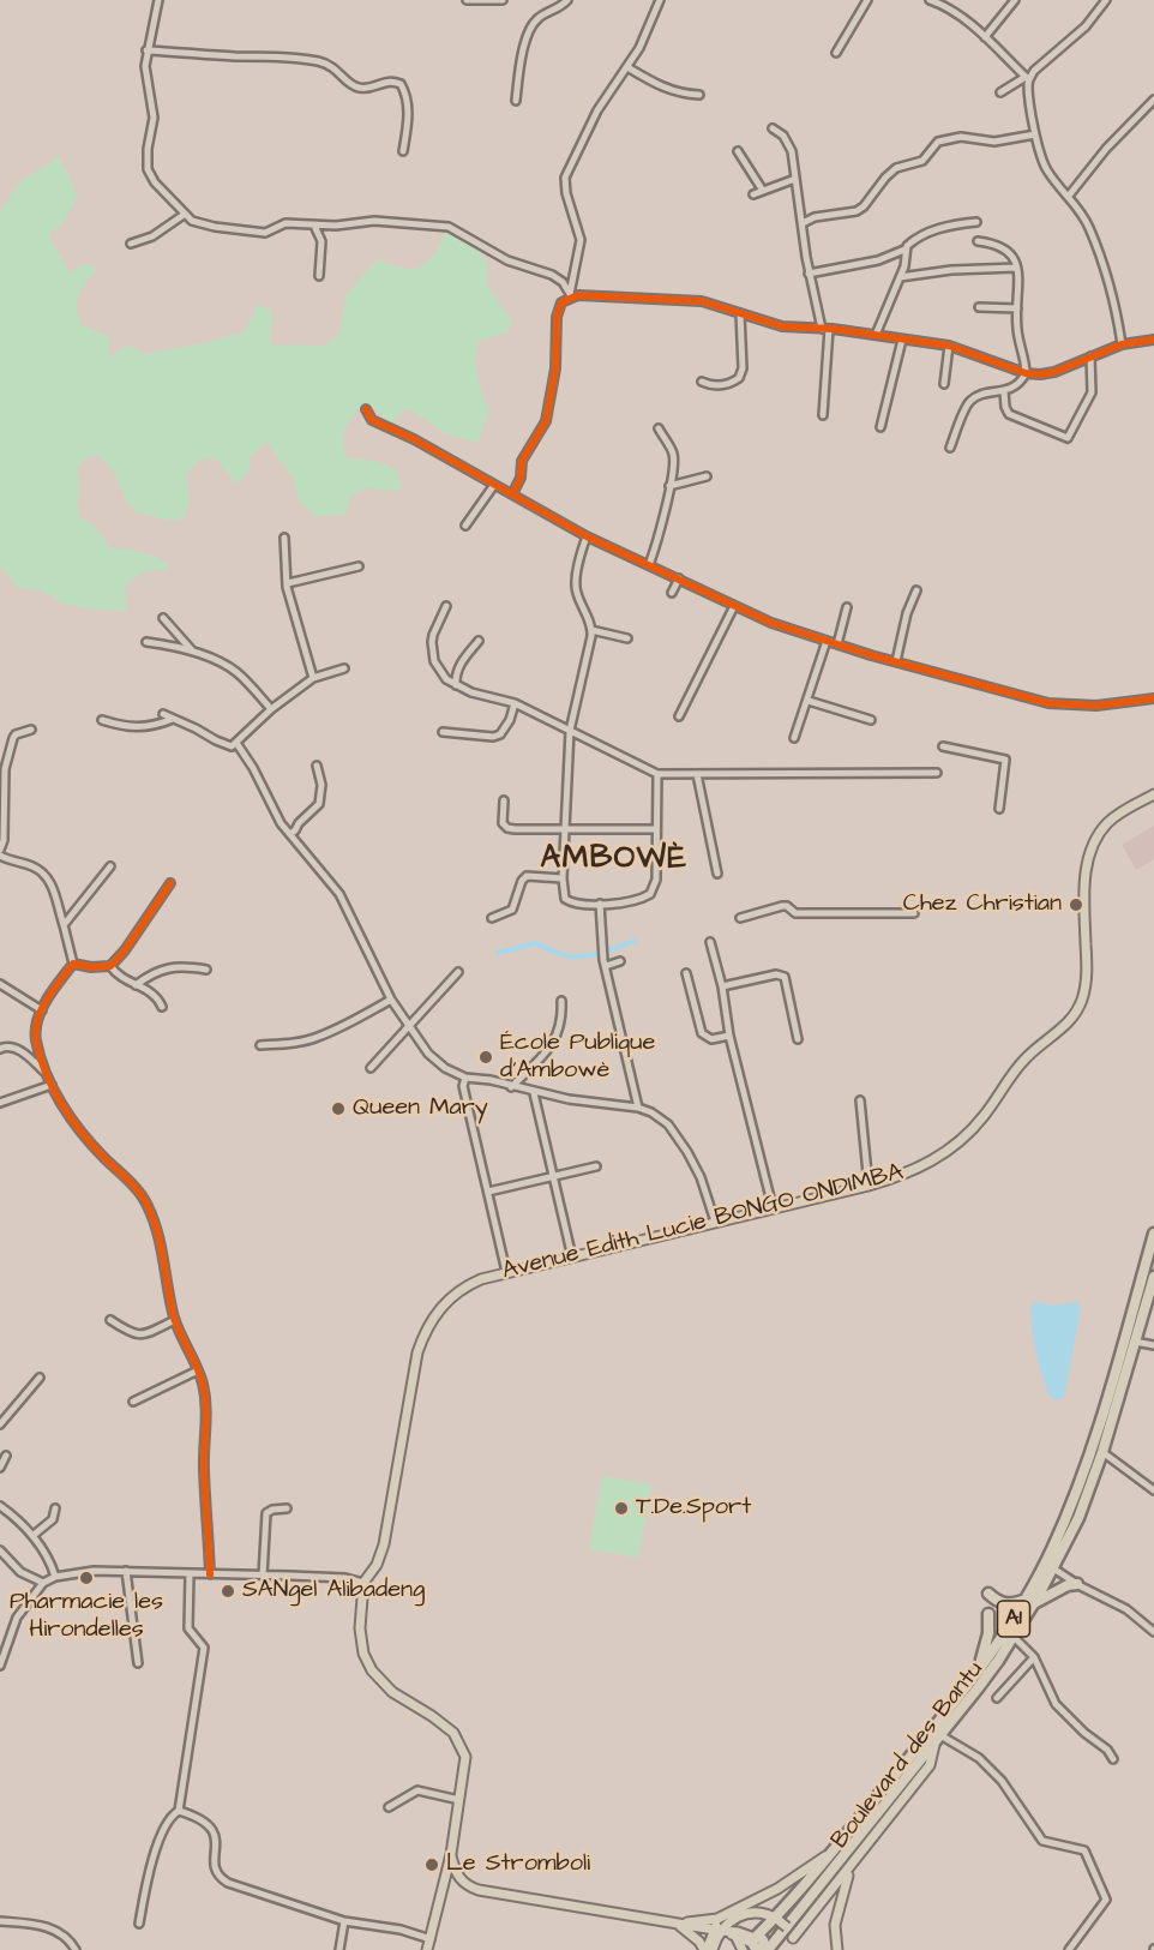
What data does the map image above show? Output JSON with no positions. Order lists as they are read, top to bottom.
{
  "streets": {
    "highway": ["A1", "Boulevard des Bantu"],
    "main road": ["Avenue Edith Lucie BONGO ONDIMBA"]
  },
  "districts": ["AMBOWÈ"],
  "places": [
    "Chez Christian",
    "École Publique d’Ambowè",
    "Queen Mary",
    "T.De.Sport",
    "Pharmacie les Hirondelles",
    "SANgel Alibadeng",
    "Le Stromboli"
  ]
}
